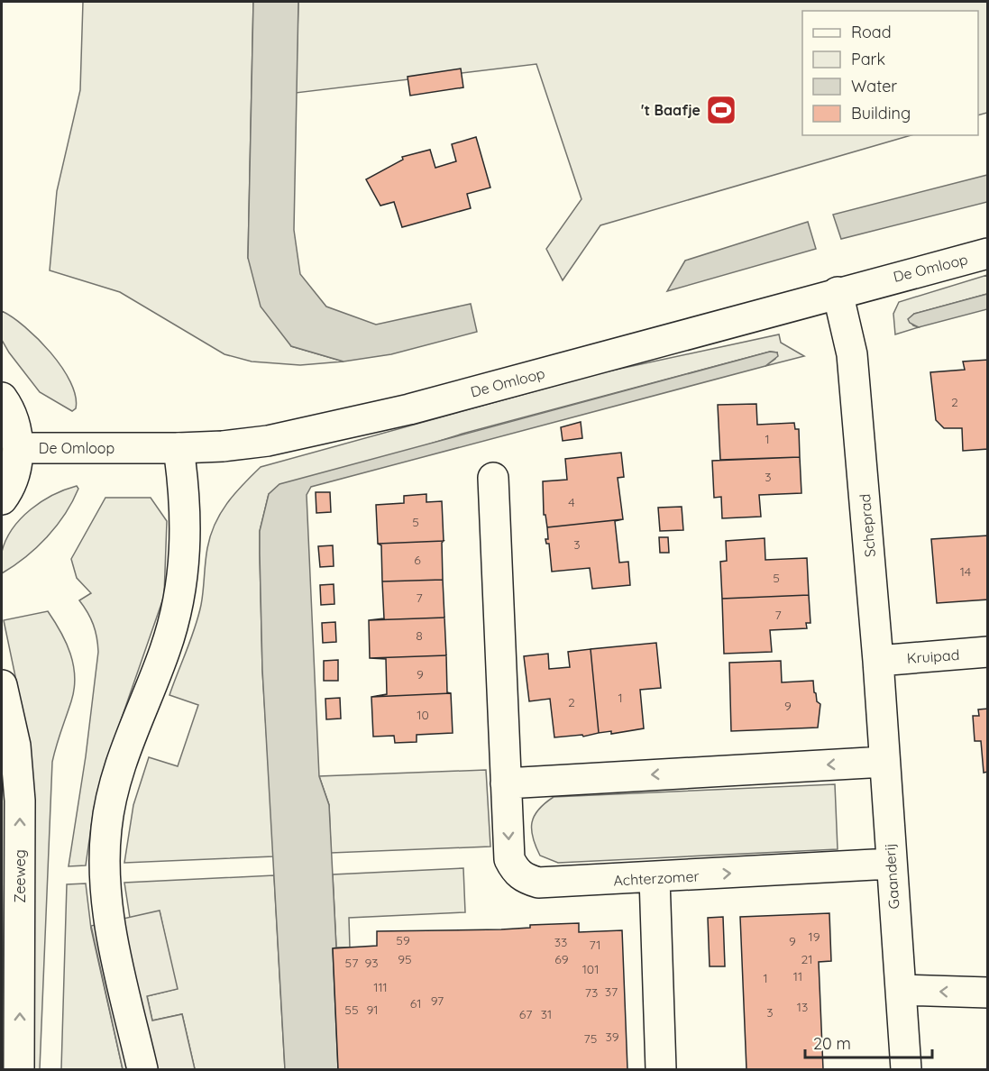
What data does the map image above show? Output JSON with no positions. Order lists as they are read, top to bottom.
{
  "streets": {
    "street": [
      "De Omloop",
      "Scheprad",
      "Kruipad",
      "Zeeweg",
      "Gaanderij",
      "Achterzomer"
    ]
  },
  "crossings": [
    ["De Omloop", "Scheprad"],
    ["Scheprad", "Kruipad"],
    ["Scheprad", "Gaanderij"],
    ["Gaanderij", "Achterzomer"]
  ],
  "places": {
    "sports": ["'t Baafje"]
  },
  "house_numbers": [
    "2",
    "1",
    "3",
    "4",
    "5",
    "3",
    "6",
    "14",
    "5",
    "7",
    "7",
    "8",
    "9",
    "1",
    "2",
    "9",
    "10",
    "19",
    "59",
    "9",
    "33",
    "71",
    "95",
    "69",
    "21",
    "57",
    "93",
    "101",
    "11",
    "1",
    "111",
    "37",
    "73",
    "97",
    "61",
    "13",
    "55",
    "91",
    "3",
    "67",
    "31",
    "39",
    "75"
  ],
  "legend": [
    "Road",
    "Park",
    "Water",
    "Building"
  ],
  "scale_bar": "20 m"
}
